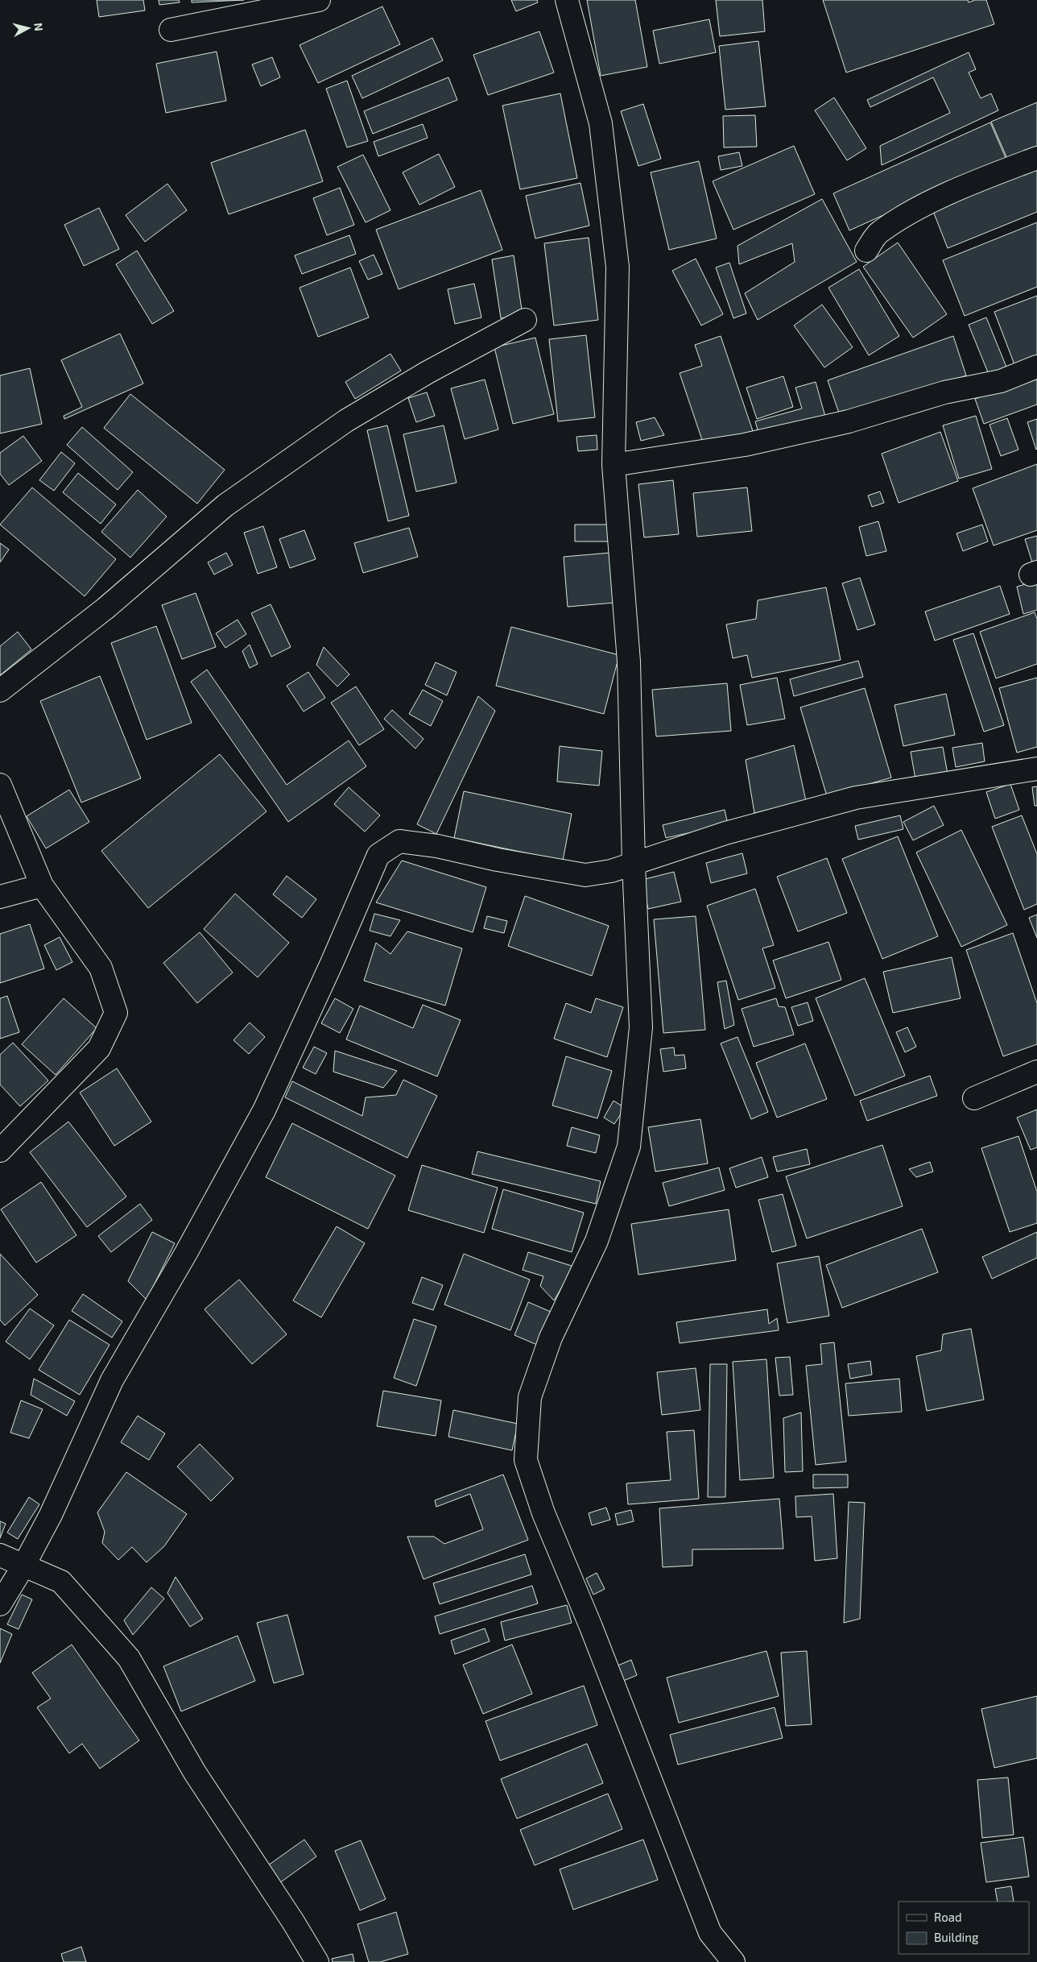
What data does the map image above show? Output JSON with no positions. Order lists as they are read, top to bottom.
{
  "legend": ["Road", "Building"],
  "north": "right"
}
